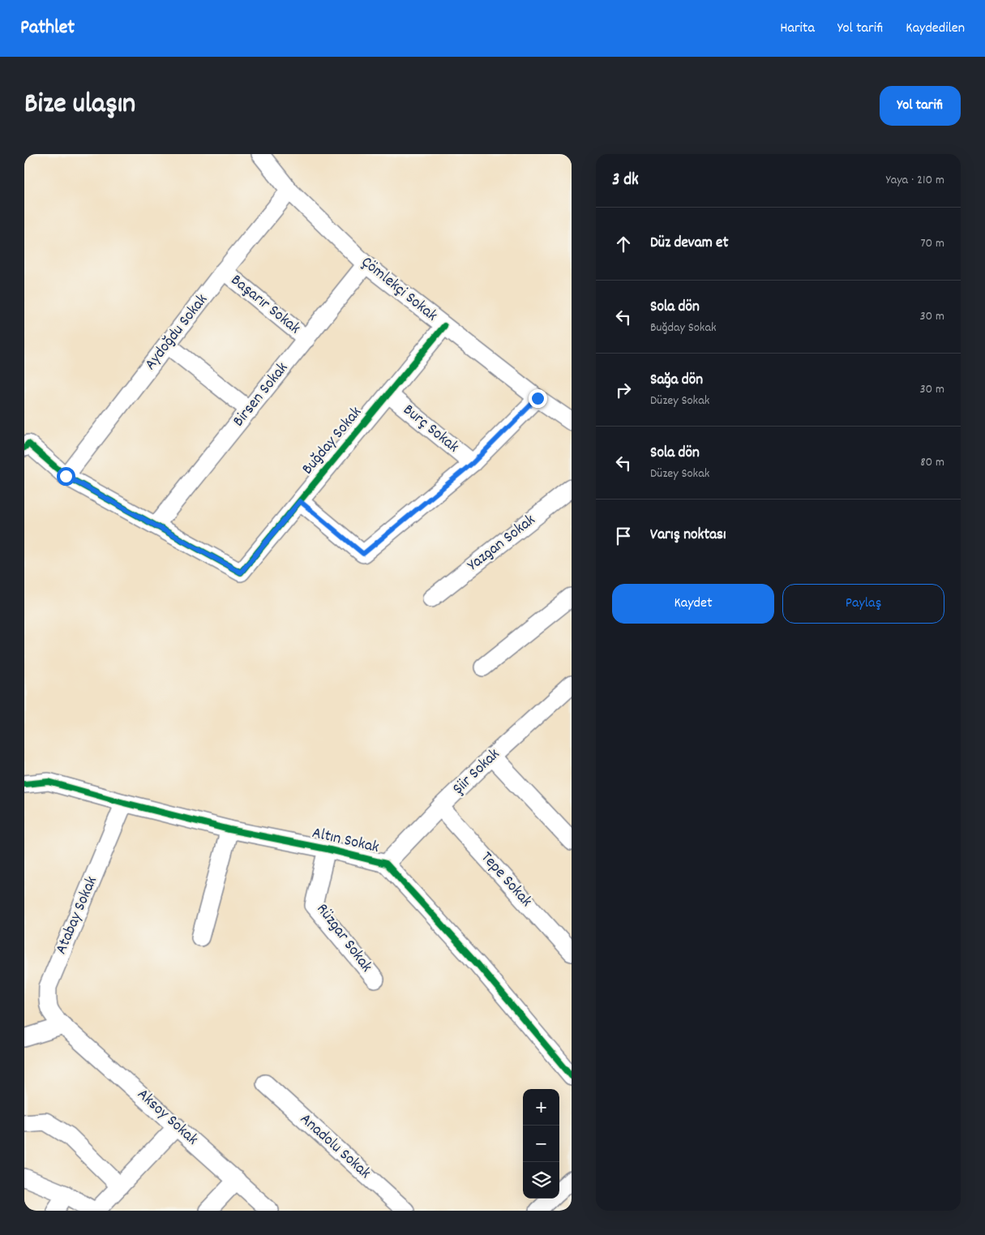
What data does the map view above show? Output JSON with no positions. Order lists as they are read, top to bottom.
{
  "streets": {
    "street": [
      "Çömlekçi Sokak",
      "Başarır Sokak",
      "Aydoğdu Sokak",
      "Birsen Sokak",
      "Burç Sokak",
      "Buğday Sokak",
      "Yazgan Sokak",
      "Şiir Sokak",
      "Altın Sokak",
      "Tepe Sokak",
      "Atabay Sokak",
      "Rüzgar Sokak",
      "Aksoy Sokak",
      "Anadolu Sokak"
    ]
  },
  "crossings": [
    ["Çömlekçi Sokak", "Aydoğdu Sokak"],
    ["Çömlekçi Sokak", "Birsen Sokak"],
    ["Çömlekçi Sokak", "Buğday Sokak"],
    ["Başarır Sokak", "Aydoğdu Sokak"],
    ["Başarır Sokak", "Birsen Sokak"],
    ["Birsen Sokak", "Buğday Sokak"],
    ["Burç Sokak", "Buğday Sokak"],
    ["Şiir Sokak", "Altın Sokak"],
    ["Şiir Sokak", "Tepe Sokak"],
    ["Altın Sokak", "Atabay Sokak"],
    ["Altın Sokak", "Rüzgar Sokak"],
    ["Atabay Sokak", "Aksoy Sokak"]
  ],
  "page": {
    "header": "Pathlet",
    "nav": ["Harita", "Yol tarifi", "Kaydedilen"],
    "title": "Bize ulaşın",
    "buttons": [
      "Yol tarifi",
      ["Kaydet", "Paylaş"]
    ],
    "heading": ["3 dk", "Yaya · 210 m"],
    "list": [
      ["Düz devam et", "70 m"],
      ["Sola dön", "Buğday Sokak", "30 m"],
      ["Sağa dön", "Düzey Sokak", "30 m"],
      ["Sola dön", "Düzey Sokak", "80 m"],
      "Varış noktası"
    ],
    "map_buttons": ["+", "−"]
  }
}
